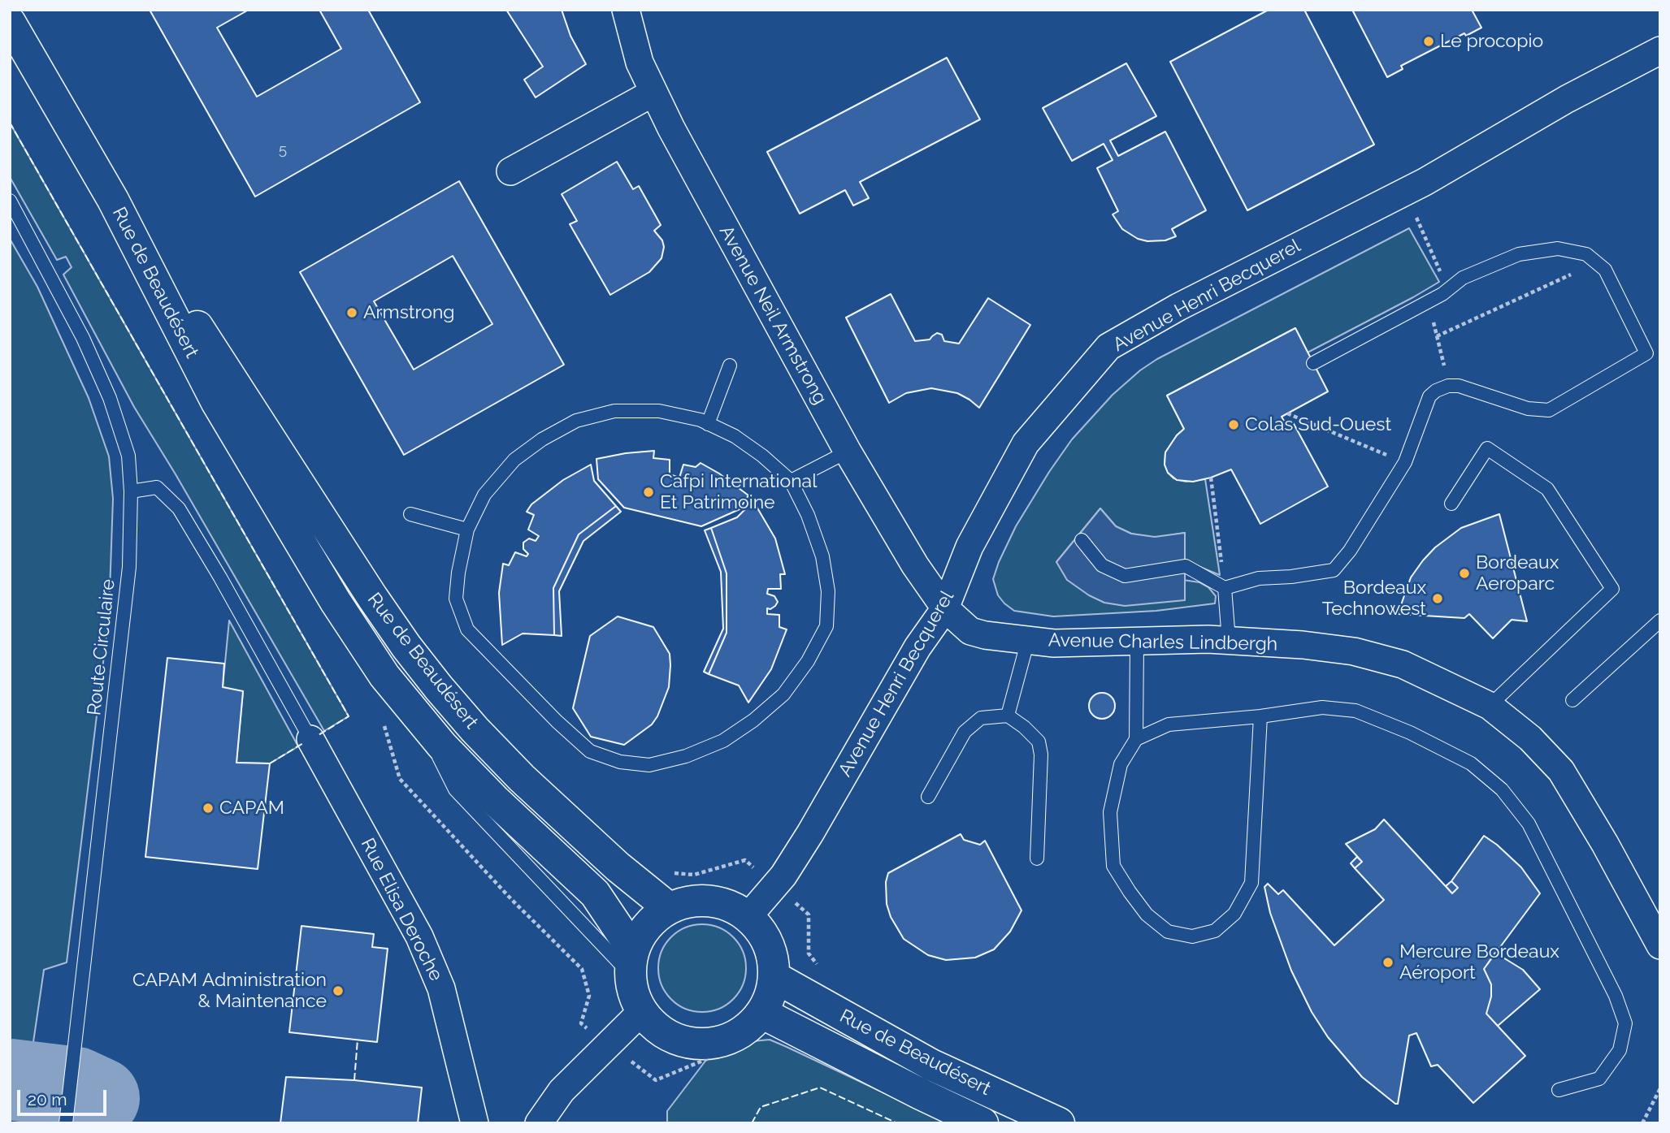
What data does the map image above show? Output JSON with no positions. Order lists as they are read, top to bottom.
{
  "streets": {
    "main road": ["Rue de Beaudésert"],
    "street": [
      "Avenue Henri Becquerel",
      "Avenue Neil Armstrong",
      "Avenue Charles Lindbergh",
      "Rue Elisa Deroche"
    ],
    "lane": ["Route Circulaire"]
  },
  "crossings": [
    ["Rue de Beaudésert", "Avenue Henri Becquerel"],
    ["Avenue Henri Becquerel", "Avenue Neil Armstrong"],
    ["Avenue Henri Becquerel", "Avenue Charles Lindbergh"],
    ["Avenue Neil Armstrong", "Avenue Charles Lindbergh"]
  ],
  "places": [
    "Le procopio",
    "Armstrong",
    "Colas Sud-Ouest",
    "Cafpi International Et Patrimoine",
    "Bordeaux Aeroparc",
    "Bordeaux Technowest",
    "CAPAM",
    "Mercure Bordeaux Aéroport",
    "CAPAM Administration & Maintenance"
  ],
  "house_numbers": ["5"],
  "scale_bar": "20 m"
}
